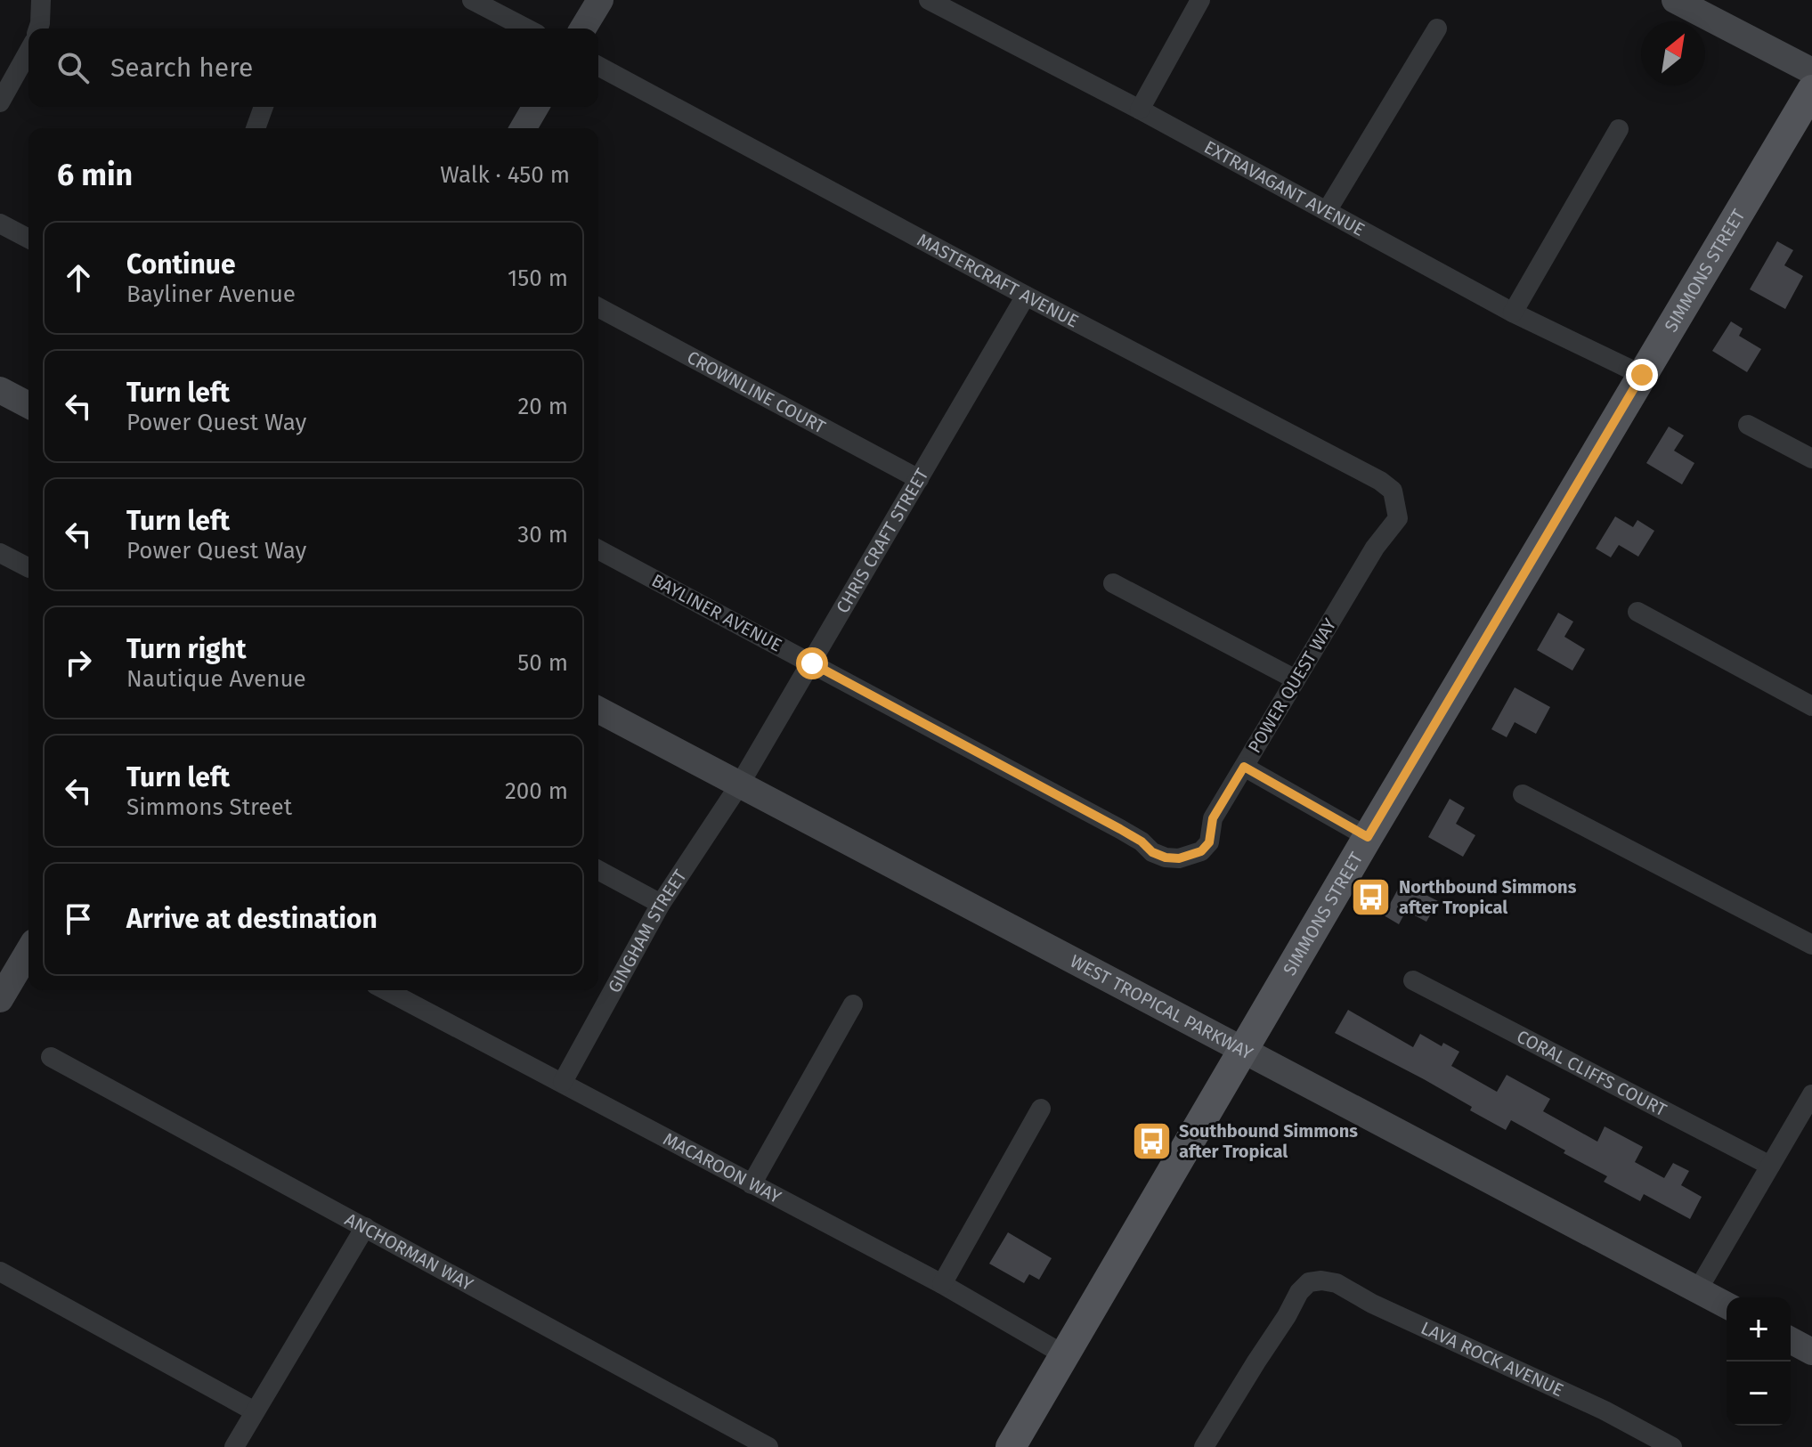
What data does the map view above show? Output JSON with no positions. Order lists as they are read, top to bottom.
{
  "streets": {
    "main road": ["SIMMONS STREET", "WEST TROPICAL PARKWAY"],
    "street": [
      "EXTRAVAGANT AVENUE",
      "MASTERCRAFT AVENUE",
      "CROWNLINE COURT",
      "CHRIS CRAFT STREET",
      "BAYLINER AVENUE",
      "POWER QUEST WAY",
      "GINGHAM STREET",
      "CORAL CLIFFS COURT",
      "MACAROON WAY",
      "ANCHORMAN WAY",
      "LAVA ROCK AVENUE"
    ]
  },
  "crossings": [
    ["EXTRAVAGANT AVENUE", "SIMMONS STREET"],
    ["SIMMONS STREET", "WEST TROPICAL PARKWAY"],
    ["SIMMONS STREET", "MACAROON WAY"],
    ["MASTERCRAFT AVENUE", "CHRIS CRAFT STREET"],
    ["MASTERCRAFT AVENUE", "POWER QUEST WAY"],
    ["CROWNLINE COURT", "CHRIS CRAFT STREET"],
    ["CHRIS CRAFT STREET", "BAYLINER AVENUE"],
    ["CHRIS CRAFT STREET", "GINGHAM STREET"],
    ["CHRIS CRAFT STREET", "WEST TROPICAL PARKWAY"],
    ["BAYLINER AVENUE", "POWER QUEST WAY"],
    ["GINGHAM STREET", "WEST TROPICAL PARKWAY"],
    ["GINGHAM STREET", "MACAROON WAY"]
  ],
  "places": {
    "bus stop": ["Northbound Simmons after Tropical", "Southbound Simmons after Tropical"]
  },
  "north": "top right",
  "page": {
    "search": "Search here",
    "heading": ["6 min", "Walk · 450 m"],
    "list": [
      ["Continue", "Bayliner Avenue", "150 m"],
      ["Turn left", "Power Quest Way", "20 m"],
      ["Turn left", "Power Quest Way", "30 m"],
      ["Turn right", "Nautique Avenue", "50 m"],
      ["Turn left", "Simmons Street", "200 m"],
      "Arrive at destination"
    ],
    "map_buttons": ["+", "−"]
  }
}
